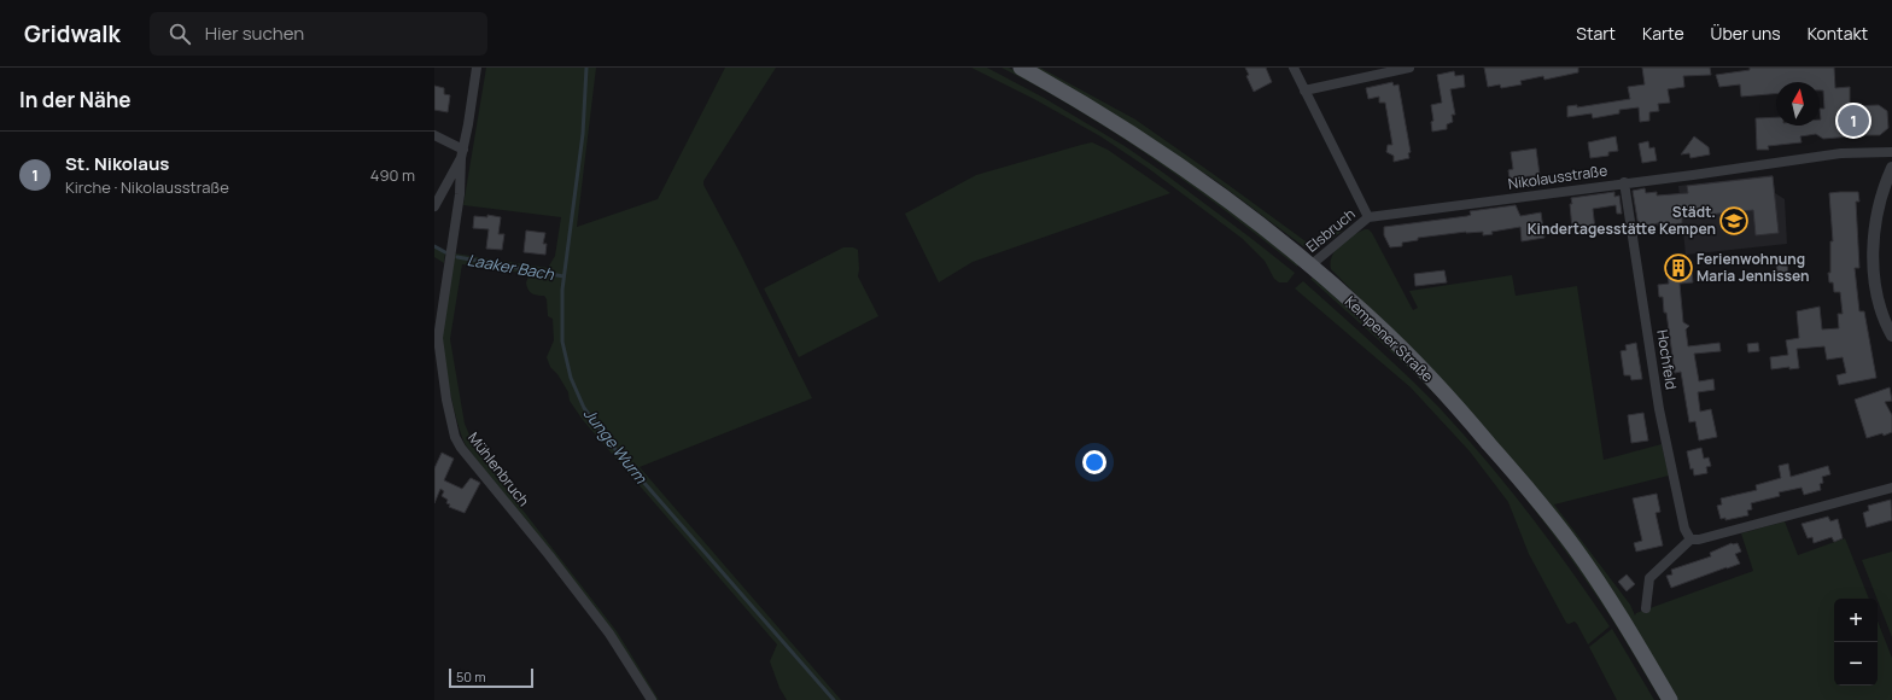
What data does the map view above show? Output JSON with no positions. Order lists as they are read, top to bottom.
{
  "streets": {
    "main road": ["Kempener Straße"],
    "street": [
      "Nikolausstraße",
      "Elsbruch",
      "Hochfeld",
      "Mühlenbruch"
    ]
  },
  "crossings": [
    ["Nikolausstraße", "Elsbruch"],
    ["Nikolausstraße", "Hochfeld"],
    ["Elsbruch", "Kempener Straße"]
  ],
  "water": ["Laaker Bach", "Junge Wurm"],
  "places": {
    "school or university": ["Städt. Kindertagesstätte Kempen"],
    "building": ["Ferienwohnung Maria Jennissen"]
  },
  "scale_bar": "50 m",
  "north": "top",
  "page": {
    "header": "Gridwalk",
    "search": "Hier suchen",
    "nav": [
      "Start",
      "Karte",
      "Über uns",
      "Kontakt"
    ],
    "heading": "In der Nähe",
    "pins": "1",
    "list": [
      {
        "mark": "1",
        "name": "St. Nikolaus",
        "note": "Kirche · Nikolausstraße",
        "value": "490 m"
      }
    ],
    "map_buttons": ["+", "−"],
    "scale": "50 m"
  }
}
